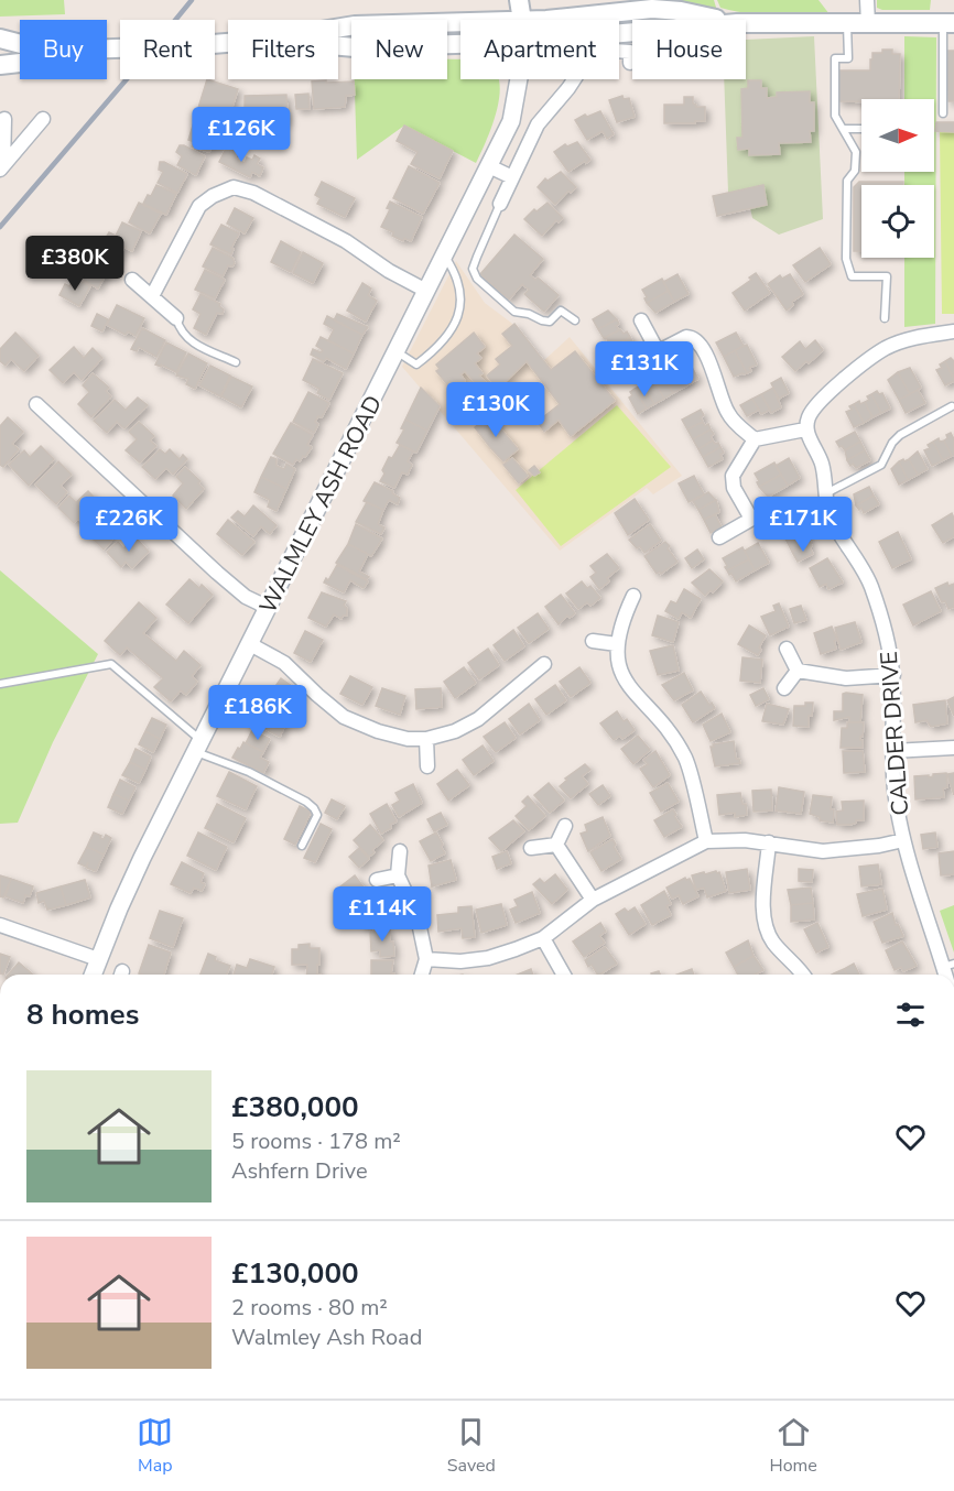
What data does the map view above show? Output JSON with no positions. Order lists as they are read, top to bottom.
{
  "streets": {
    "street": ["WALMLEY ASH ROAD", "CALDER DRIVE"]
  },
  "north": "right",
  "page": {
    "chip": [
      "Buy",
      "Rent",
      "Filters",
      "New",
      "Apartment",
      "House"
    ],
    "price": [
      "£126K",
      "£380K",
      "£131K",
      "£130K",
      "£226K",
      "£171K",
      "£186K",
      "£114K"
    ],
    "heading": "8 homes",
    "list": [
      {
        "name": "£380,000",
        "note": "5 rooms · 178 m² · Ashfern Drive"
      },
      {
        "name": "£130,000",
        "note": "2 rooms · 80 m² · Walmley Ash Road"
      }
    ],
    "tabs": ["Map", "Saved", "Home"]
  }
}
